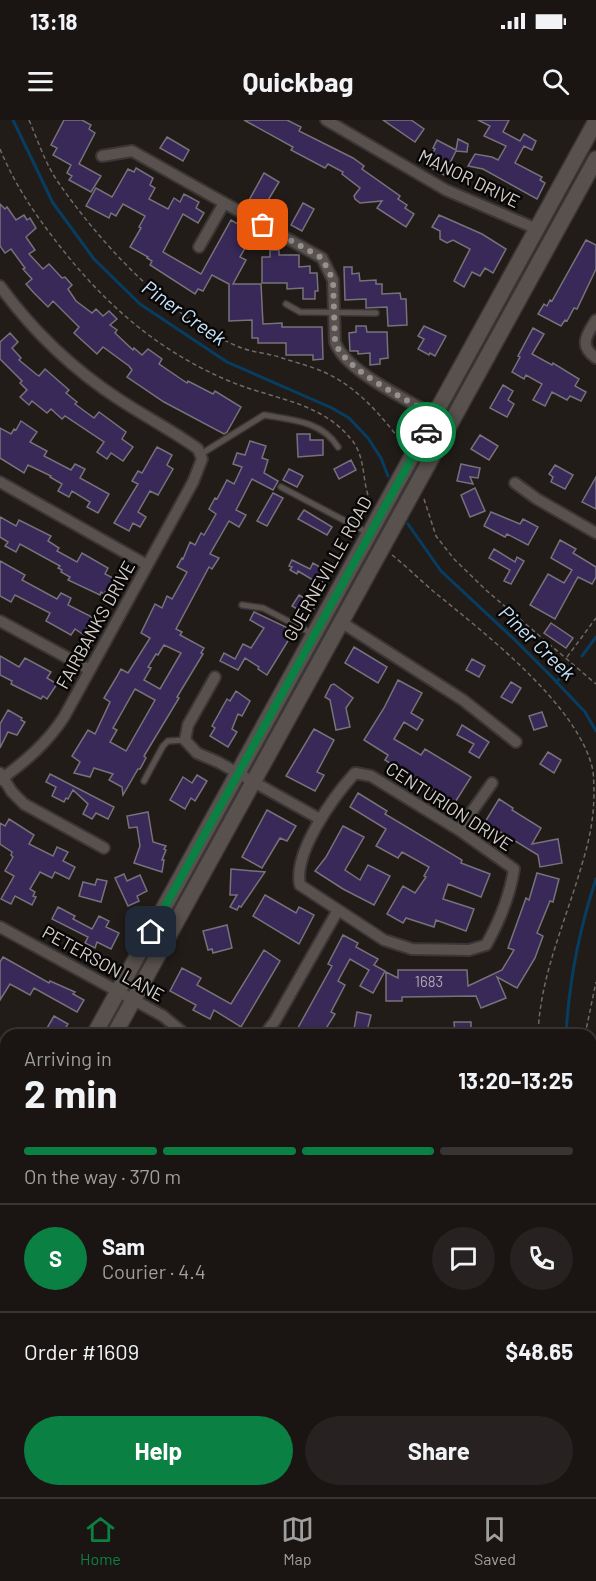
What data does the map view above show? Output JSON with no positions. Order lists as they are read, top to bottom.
{
  "streets": {
    "main road": ["GUERNEVILLE ROAD"],
    "street": [
      "MANOR DRIVE",
      "FAIRBANKS DRIVE",
      "CENTURION DRIVE",
      "PETERSON LANE"
    ]
  },
  "crossings": [
    ["MANOR DRIVE", "GUERNEVILLE ROAD"],
    ["GUERNEVILLE ROAD", "PETERSON LANE"]
  ],
  "water": ["Piner Creek"],
  "house_numbers": ["1683"],
  "page": {
    "status": "13:18",
    "header": "Quickbag",
    "heading": ["2 min", "Arriving in", "13:20–13:25"],
    "panel": [
      "Sam",
      "Courier · 4.4",
      "Order #1609",
      "$48.65"
    ],
    "bar": "On the way · 370 m",
    "round": "S",
    "buttons": ["Help", "Share"],
    "tabs": ["Home", "Map", "Saved"]
  }
}
